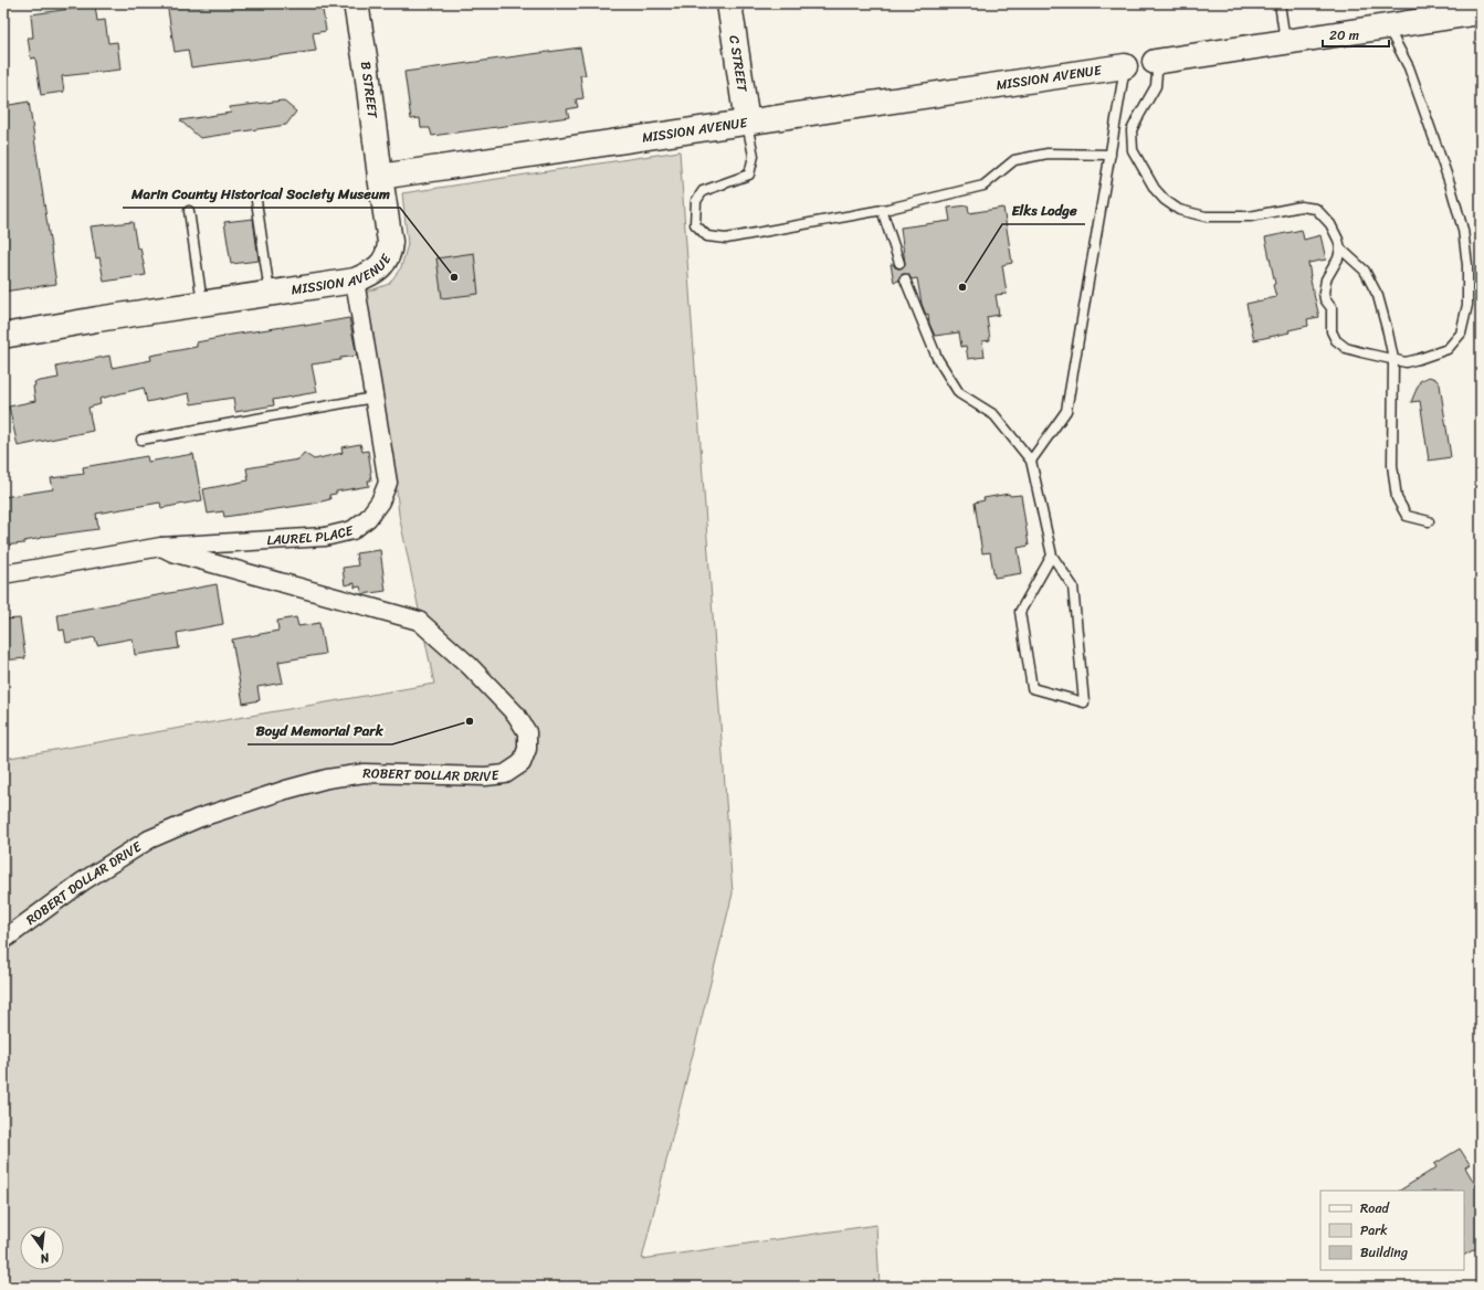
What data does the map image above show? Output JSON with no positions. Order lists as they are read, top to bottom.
{
  "streets": {
    "street": [
      "C STREET",
      "MISSION AVENUE",
      "B STREET",
      "LAUREL PLACE",
      "ROBERT DOLLAR DRIVE"
    ]
  },
  "crossings": [
    ["C STREET", "MISSION AVENUE"],
    ["MISSION AVENUE", "B STREET"],
    ["MISSION AVENUE", "LAUREL PLACE"],
    ["LAUREL PLACE", "ROBERT DOLLAR DRIVE"]
  ],
  "places": ["Marin County Historical Society Museum", "Elks Lodge", "Boyd Memorial Park"],
  "legend": ["Road", "Park", "Building"],
  "scale_bar": "20 m",
  "north": "bottom"
}
